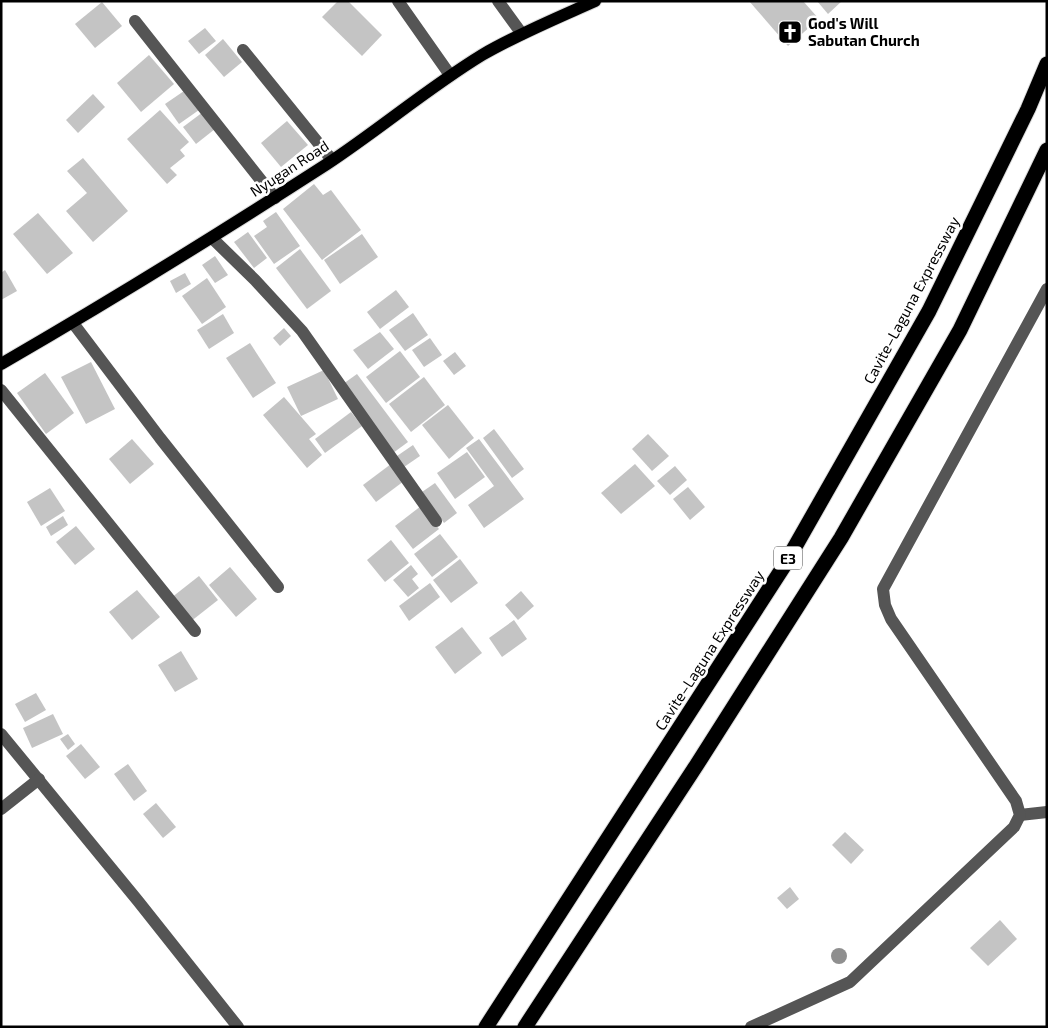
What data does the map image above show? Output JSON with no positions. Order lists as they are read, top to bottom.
{
  "streets": {
    "highway": ["Cavite–Laguna Expressway", "E3"],
    "main road": ["Nyugan Road"]
  },
  "places": {
    "church": ["God's Will Sabutan Church"]
  }
}
